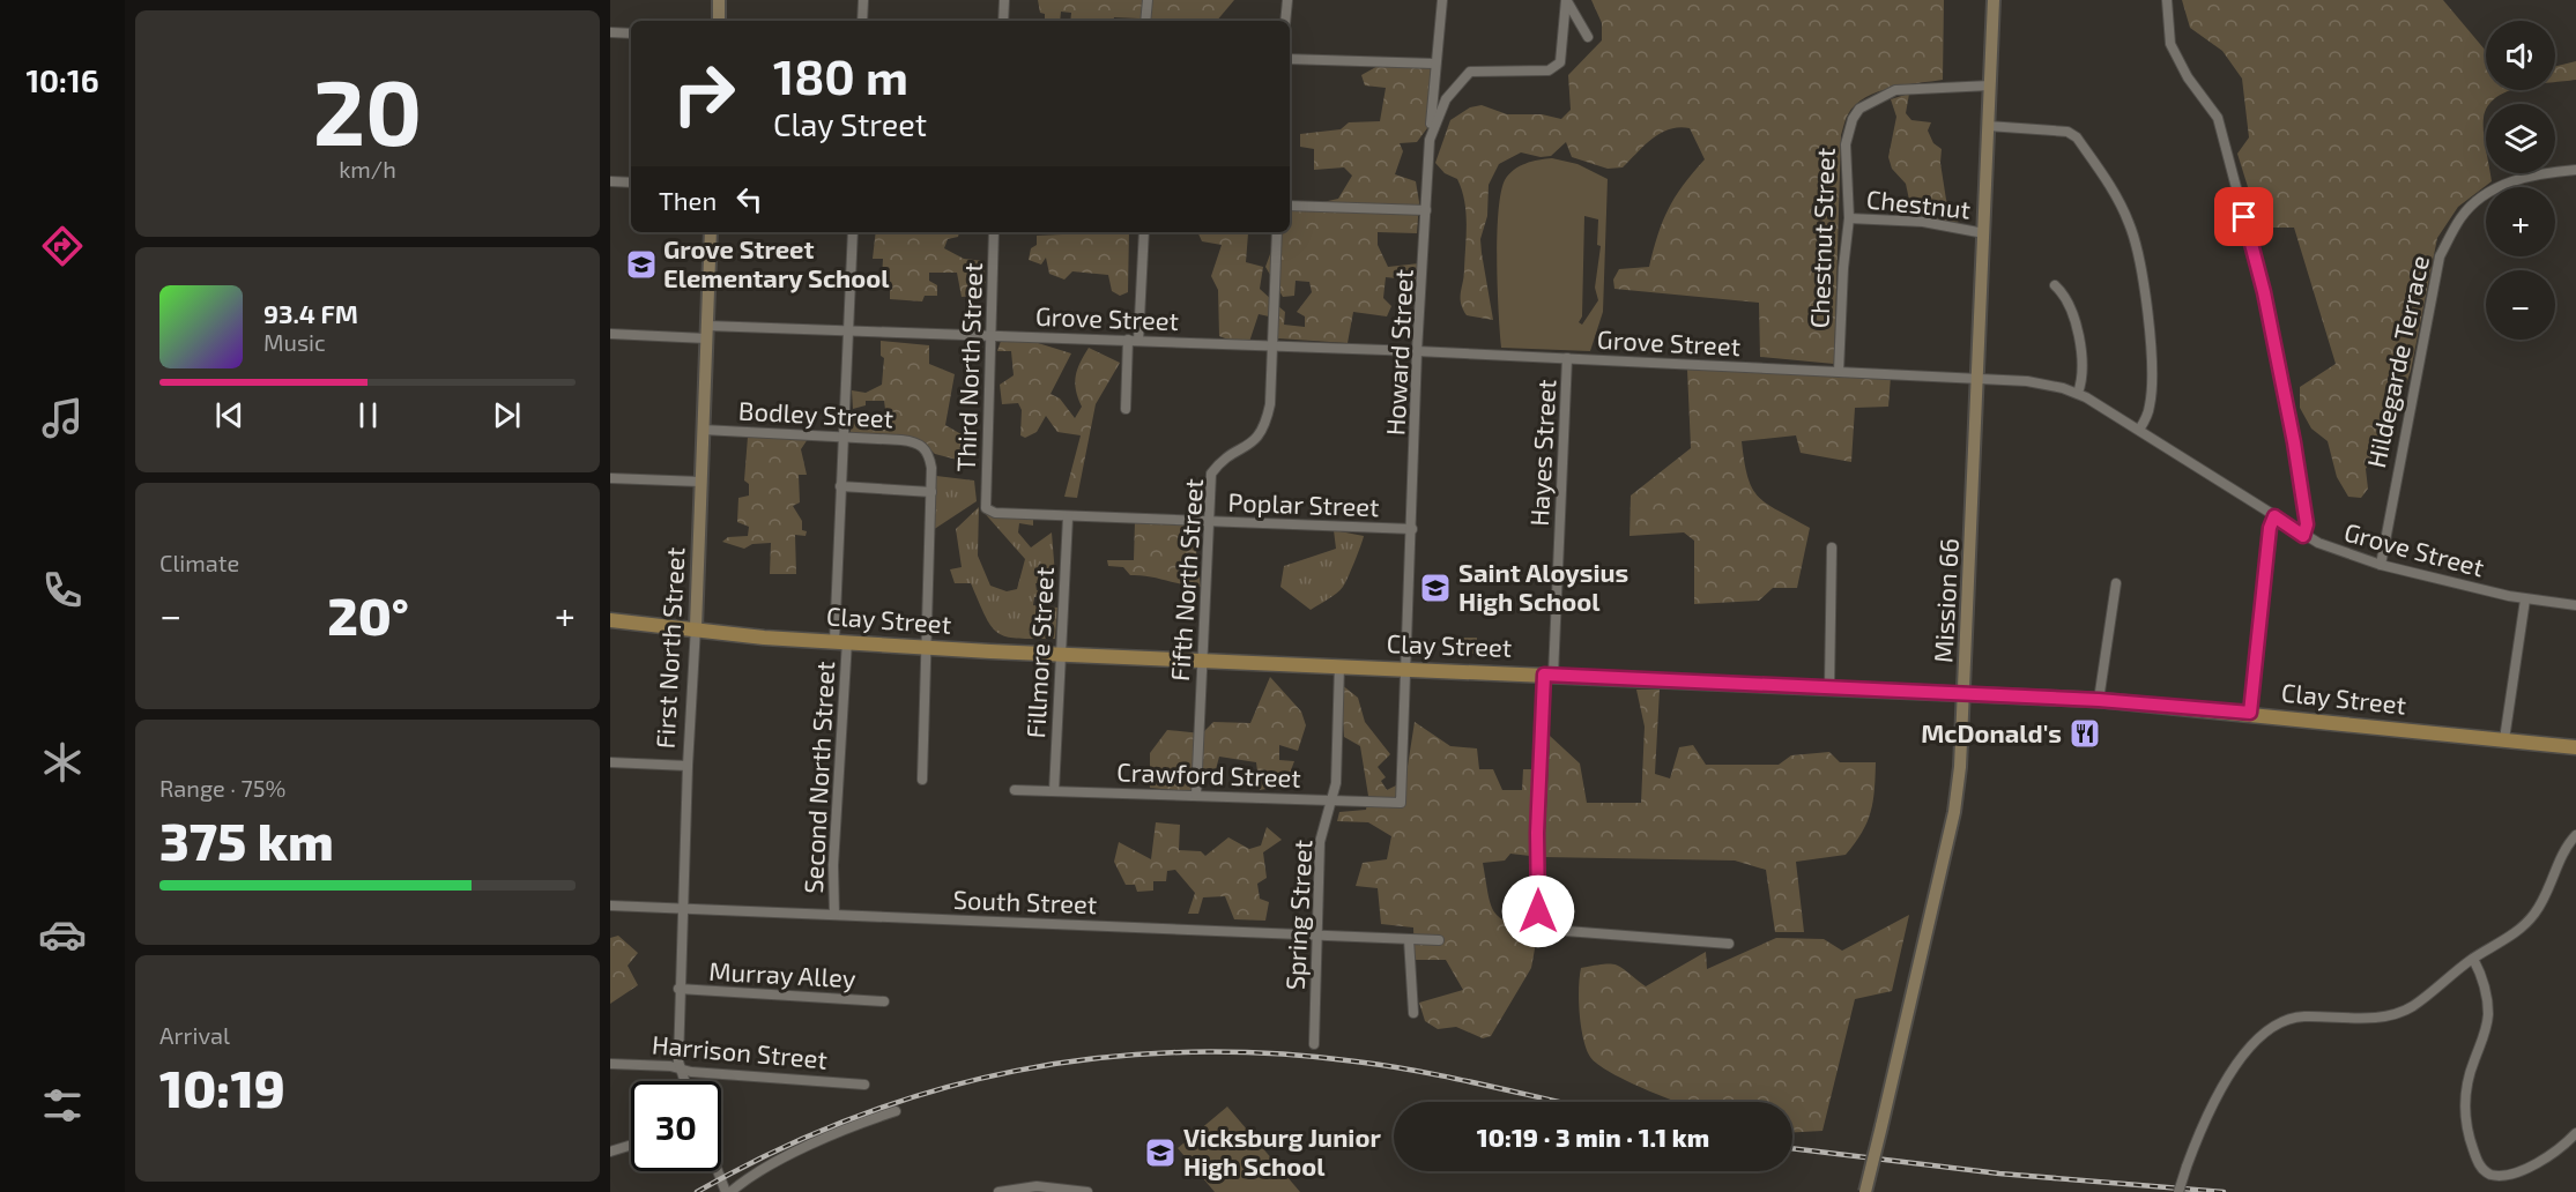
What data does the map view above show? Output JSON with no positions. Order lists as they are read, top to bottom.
{
  "streets": {
    "main road": ["Clay Street"],
    "street": [
      "Chestnut",
      "Chestnut Street",
      "Grove Street",
      "Howard Street",
      "Hildegarde Terrace",
      "Third North Street",
      "Bodley Street",
      "Hayes Street",
      "Poplar Street",
      "Fifth North Street",
      "Mission 66",
      "First North Street",
      "Fillmore Street",
      "Crawford Street",
      "Second North Street",
      "South Street",
      "Spring Street",
      "Murray Alley",
      "Harrison Street"
    ]
  },
  "crossings": [
    ["Chestnut", "Chestnut Street"],
    ["Chestnut", "Mission 66"],
    ["Chestnut Street", "Grove Street"],
    ["Chestnut Street", "Mission 66"],
    ["Grove Street", "Howard Street"],
    ["Grove Street", "Hildegarde Terrace"],
    ["Grove Street", "Third North Street"],
    ["Grove Street", "Hayes Street"],
    ["Grove Street", "Fifth North Street"],
    ["Grove Street", "Mission 66"],
    ["Grove Street", "First North Street"],
    ["Grove Street", "Second North Street"],
    ["Howard Street", "Poplar Street"],
    ["Howard Street", "Clay Street"],
    ["Howard Street", "Crawford Street"],
    ["Third North Street", "Poplar Street"],
    ["Bodley Street", "Clay Street"],
    ["Bodley Street", "First North Street"],
    ["Bodley Street", "Second North Street"],
    ["Hayes Street", "Clay Street"],
    ["Poplar Street", "Fifth North Street"],
    ["Poplar Street", "Fillmore Street"],
    ["Fifth North Street", "Clay Street"],
    ["Fifth North Street", "Crawford Street"],
    ["Mission 66", "Clay Street"],
    ["Clay Street", "First North Street"],
    ["Clay Street", "Fillmore Street"],
    ["Clay Street", "Second North Street"],
    ["Clay Street", "Spring Street"],
    ["First North Street", "South Street"],
    ["First North Street", "Murray Alley"],
    ["First North Street", "Harrison Street"],
    ["Fillmore Street", "Crawford Street"],
    ["Crawford Street", "Spring Street"],
    ["Second North Street", "South Street"],
    ["South Street", "Spring Street"]
  ],
  "places": {
    "school or university": ["Grove Street Elementary School", "Saint Aloysius High School", "Vicksburg Junior High School"],
    "restaurant": ["McDonald's"]
  },
  "page": {
    "tabs": "10:16",
    "tile": [
      ["20", "km/h"],
      "Climate",
      ["Range · 75%", "375 km"],
      ["Arrival", "10:19"]
    ],
    "map_buttons": ["+", "−"],
    "turn": ["180 m", "Clay Street"],
    "then": "Then",
    "song": ["93.4 FM", "Music"],
    "heat": ["−", "20°", "+"],
    "limit": "30",
    "trip": "10:19 · 3 min · 1.1 km"
  }
}
